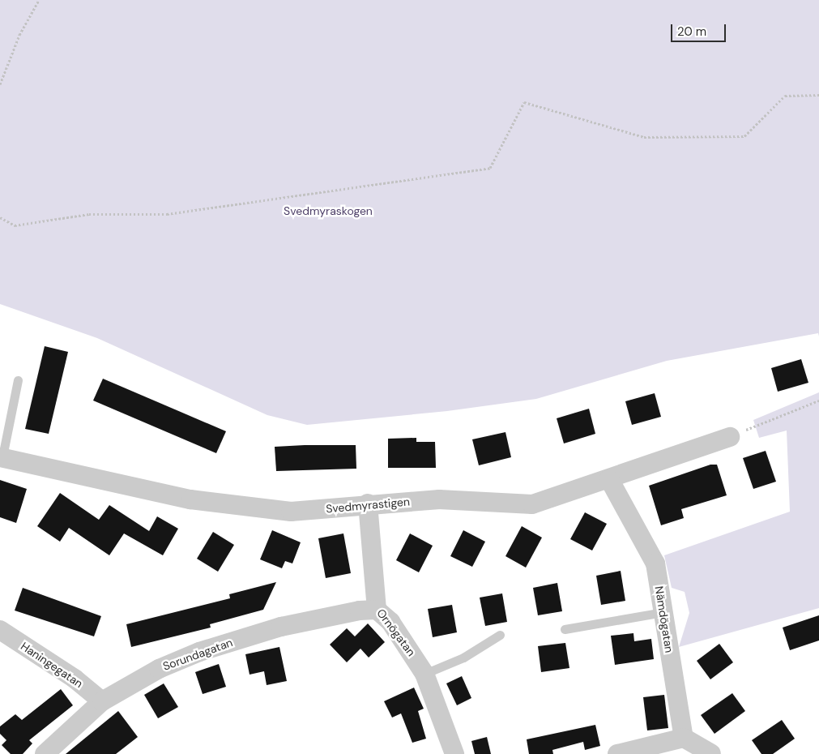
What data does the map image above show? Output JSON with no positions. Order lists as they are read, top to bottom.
{
  "streets": {
    "street": [
      "Svedmyrastigen",
      "Nämdögatan",
      "Ornögatan",
      "Sorundagatan",
      "Haningegatan"
    ]
  },
  "crossings": [
    ["Svedmyrastigen", "Nämdögatan"],
    ["Svedmyrastigen", "Ornögatan"],
    ["Ornögatan", "Sorundagatan"],
    ["Sorundagatan", "Haningegatan"]
  ],
  "parks": ["Svedmyraskogen"],
  "scale_bar": "20 m"
}
